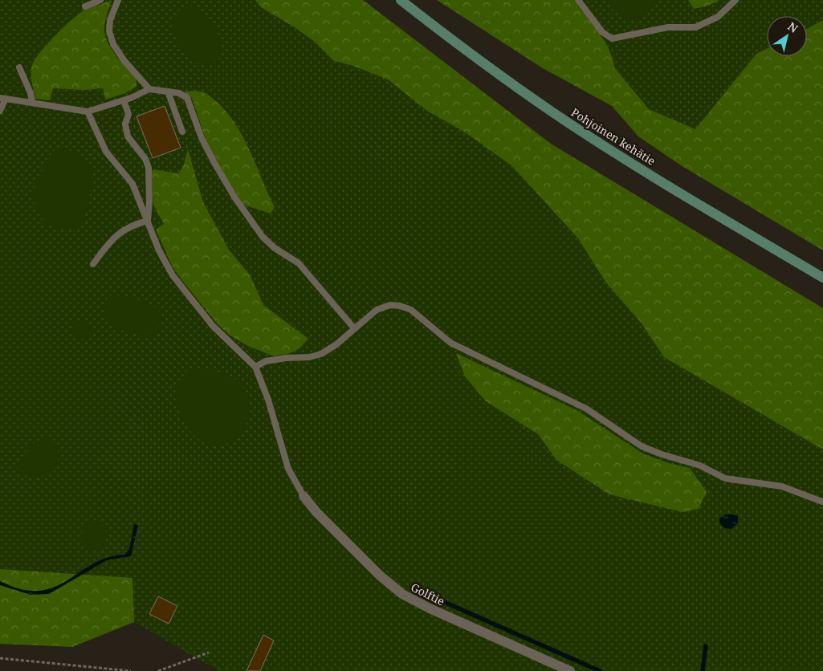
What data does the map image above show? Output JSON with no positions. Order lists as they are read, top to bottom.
{
  "streets": {
    "main road": ["Pohjoinen kehätie"],
    "street": ["Golftie"]
  },
  "north": "top right"
}
